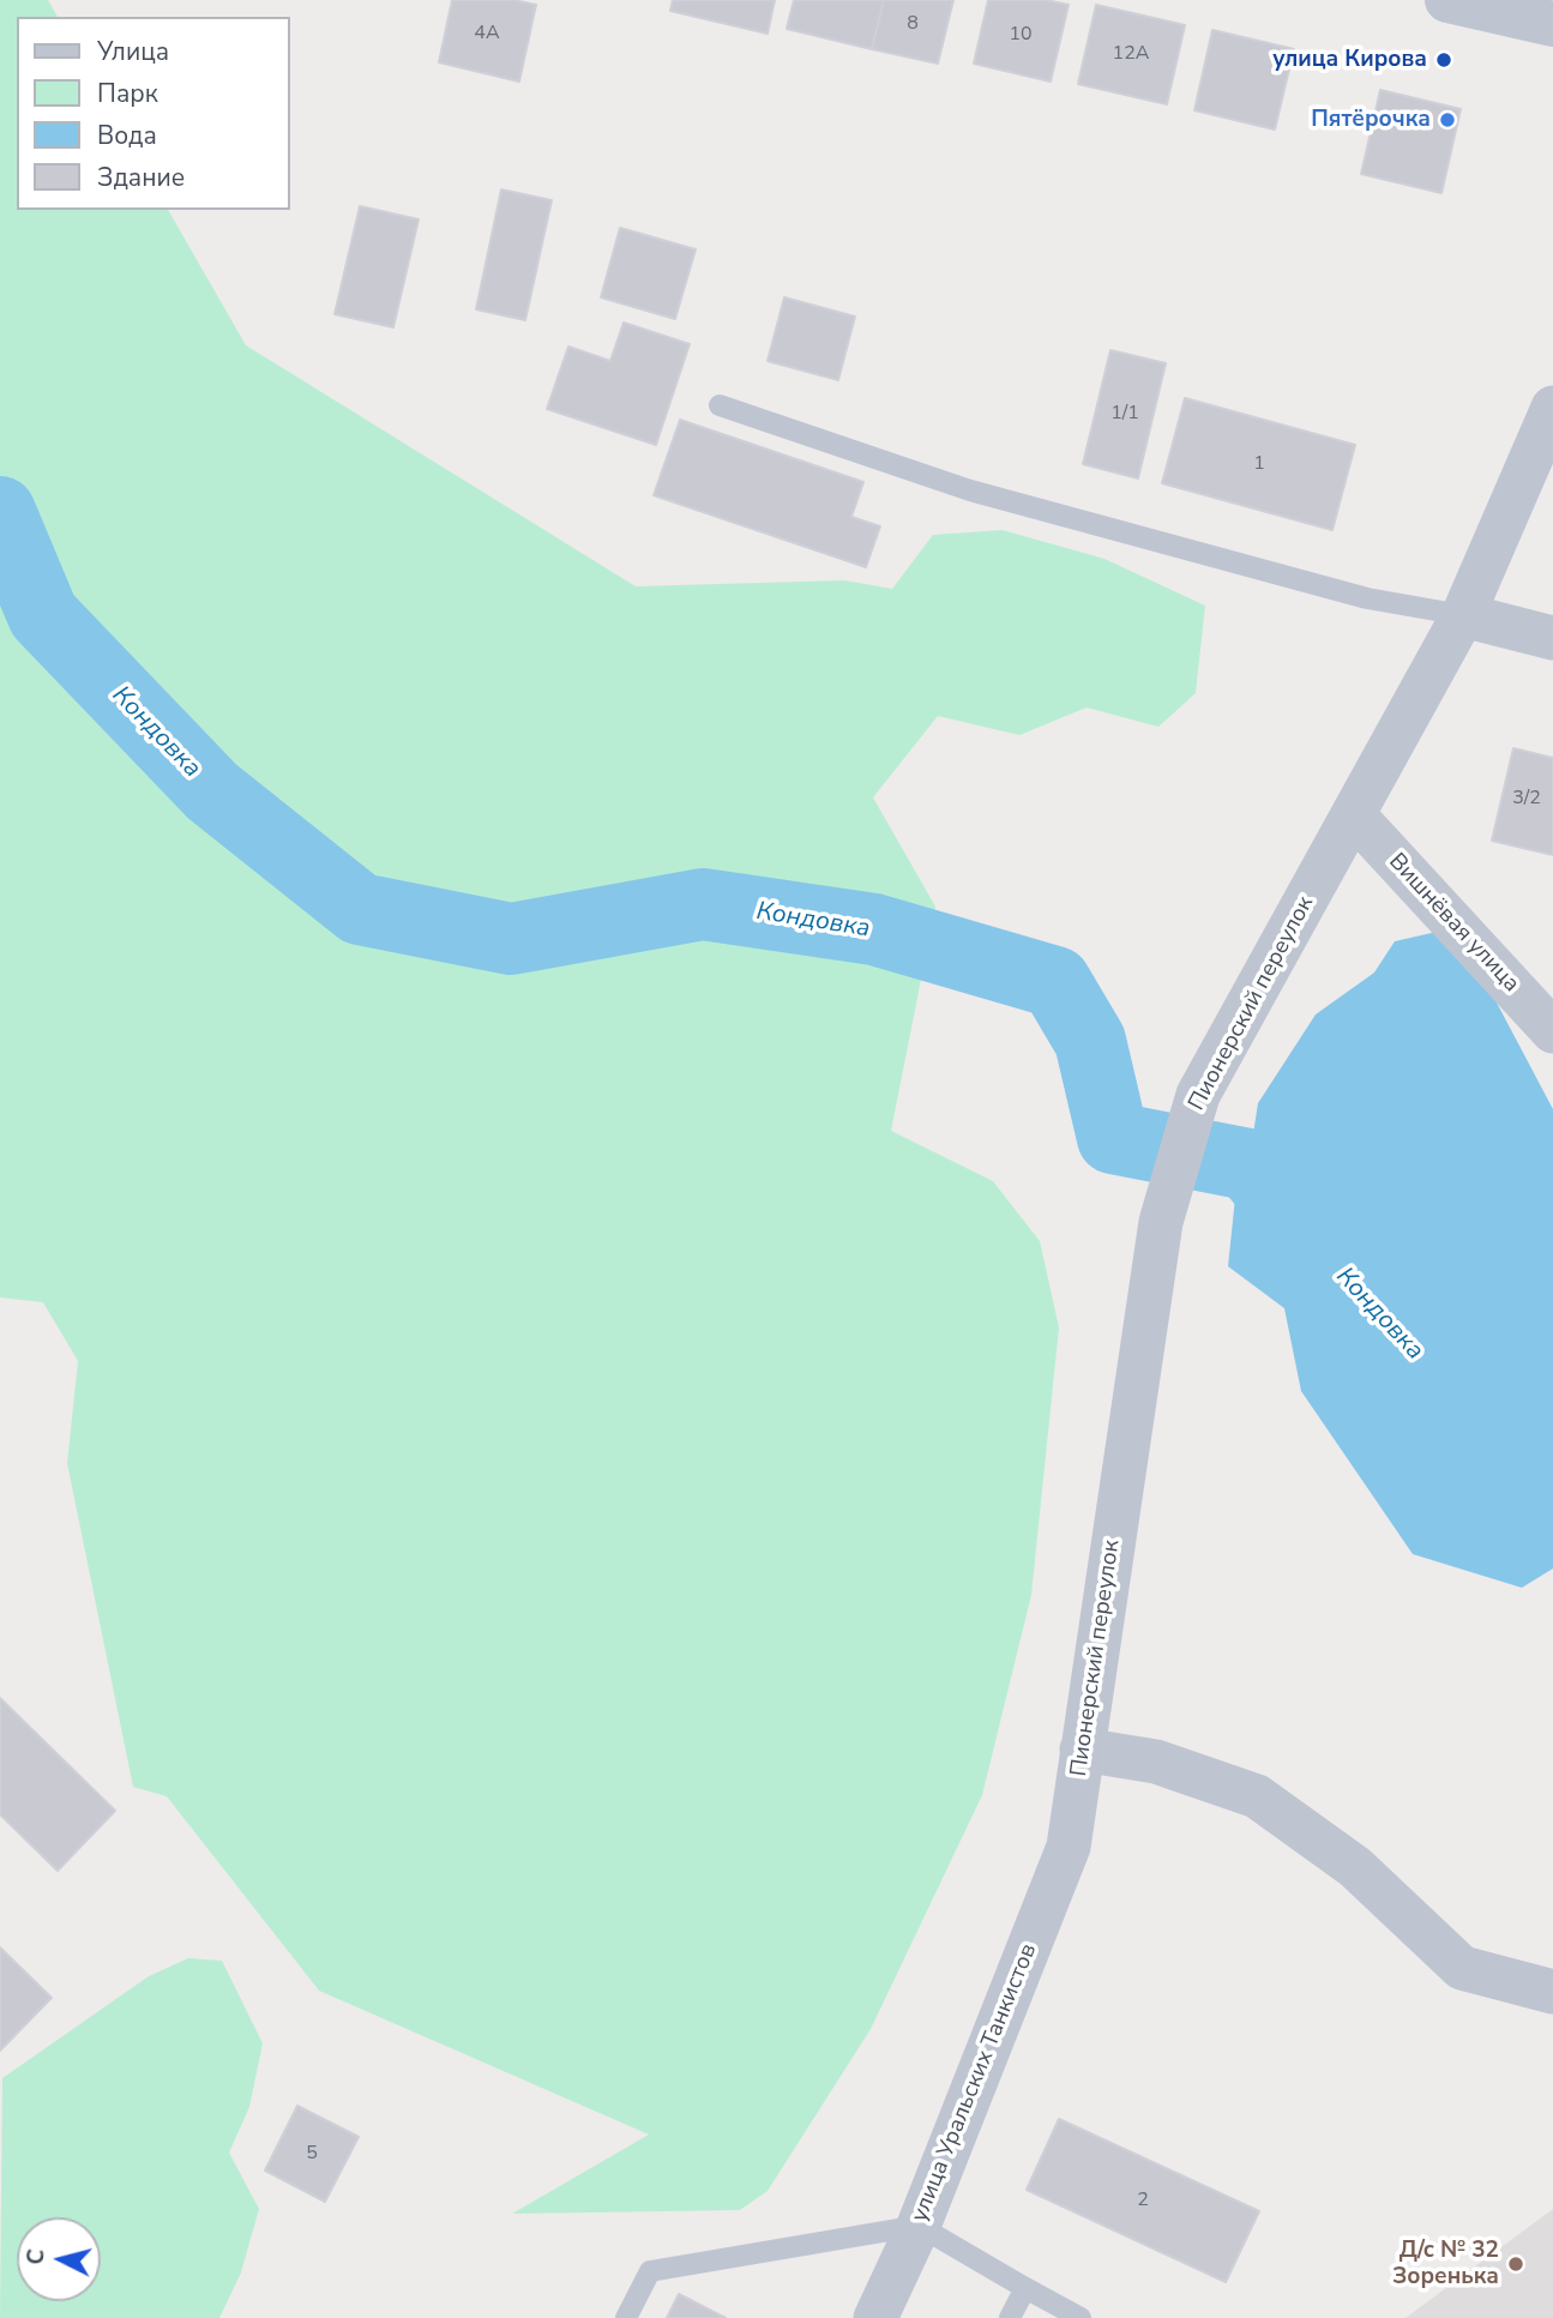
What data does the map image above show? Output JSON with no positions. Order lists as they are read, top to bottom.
{
  "streets": {
    "street": ["Вишнёвая улица", "Пионерский переулок", "улица Уральских Танкистов"]
  },
  "crossings": [
    ["Вишнёвая улица", "Пионерский переулок"],
    ["Пионерский переулок", "улица Уральских Танкистов"]
  ],
  "water": ["Кондовка"],
  "places": ["улица Кирова", "Пятёрочка", "Д/с № 32 Зоренька"],
  "house_numbers": [
    "8",
    "4А",
    "10",
    "12А",
    "1/1",
    "1",
    "3/2",
    "5",
    "2"
  ],
  "legend": [
    "Улица",
    "Парк",
    "Вода",
    "Здание"
  ],
  "north": "left"
}
